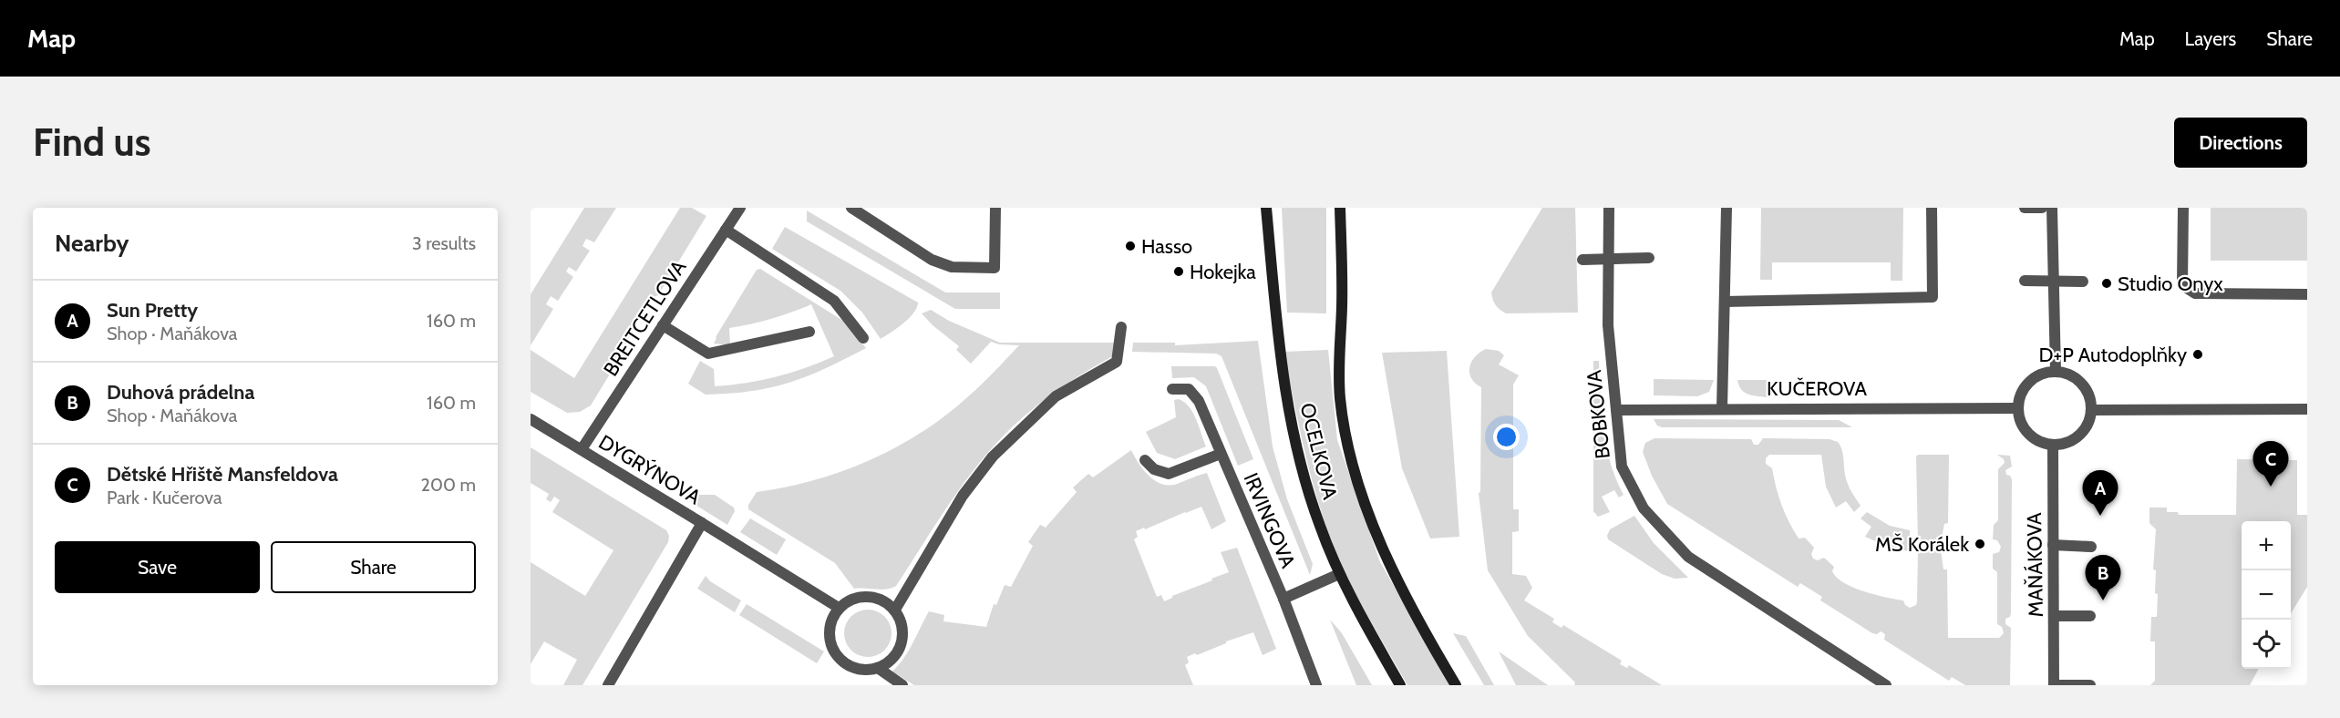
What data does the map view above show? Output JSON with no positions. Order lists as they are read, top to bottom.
{
  "streets": {
    "street": [
      "BREITCETLOVA",
      "KUČEROVA",
      "BOBKOVA",
      "OCELKOVA",
      "DYGRÝNOVA",
      "IRVINGOVA",
      "MAŇÁKOVA"
    ]
  },
  "crossings": [
    ["BREITCETLOVA", "DYGRÝNOVA"],
    ["KUČEROVA", "BOBKOVA"],
    ["KUČEROVA", "MAŇÁKOVA"]
  ],
  "places": [
    "Hasso",
    "Hokejka",
    "Studio Onyx",
    "D+P Autodoplňky",
    "MŠ Korálek"
  ],
  "page": {
    "header": "Map",
    "nav": ["Map", "Layers", "Share"],
    "buttons": [
      "Directions",
      ["Save", "Share"]
    ],
    "title": "Find us",
    "heading": ["Nearby", "3 results"],
    "list": [
      {
        "mark": "A",
        "name": "Sun Pretty",
        "note": "Shop · Maňákova",
        "value": "160 m"
      },
      {
        "mark": "B",
        "name": "Duhová prádelna",
        "note": "Shop · Maňákova",
        "value": "160 m"
      },
      {
        "mark": "C",
        "name": "Dětské Hřiště Mansfeldova",
        "note": "Park · Kučerova",
        "value": "200 m"
      }
    ],
    "pins": ["C", "A", "B"],
    "map_buttons": ["+", "−"]
  }
}
